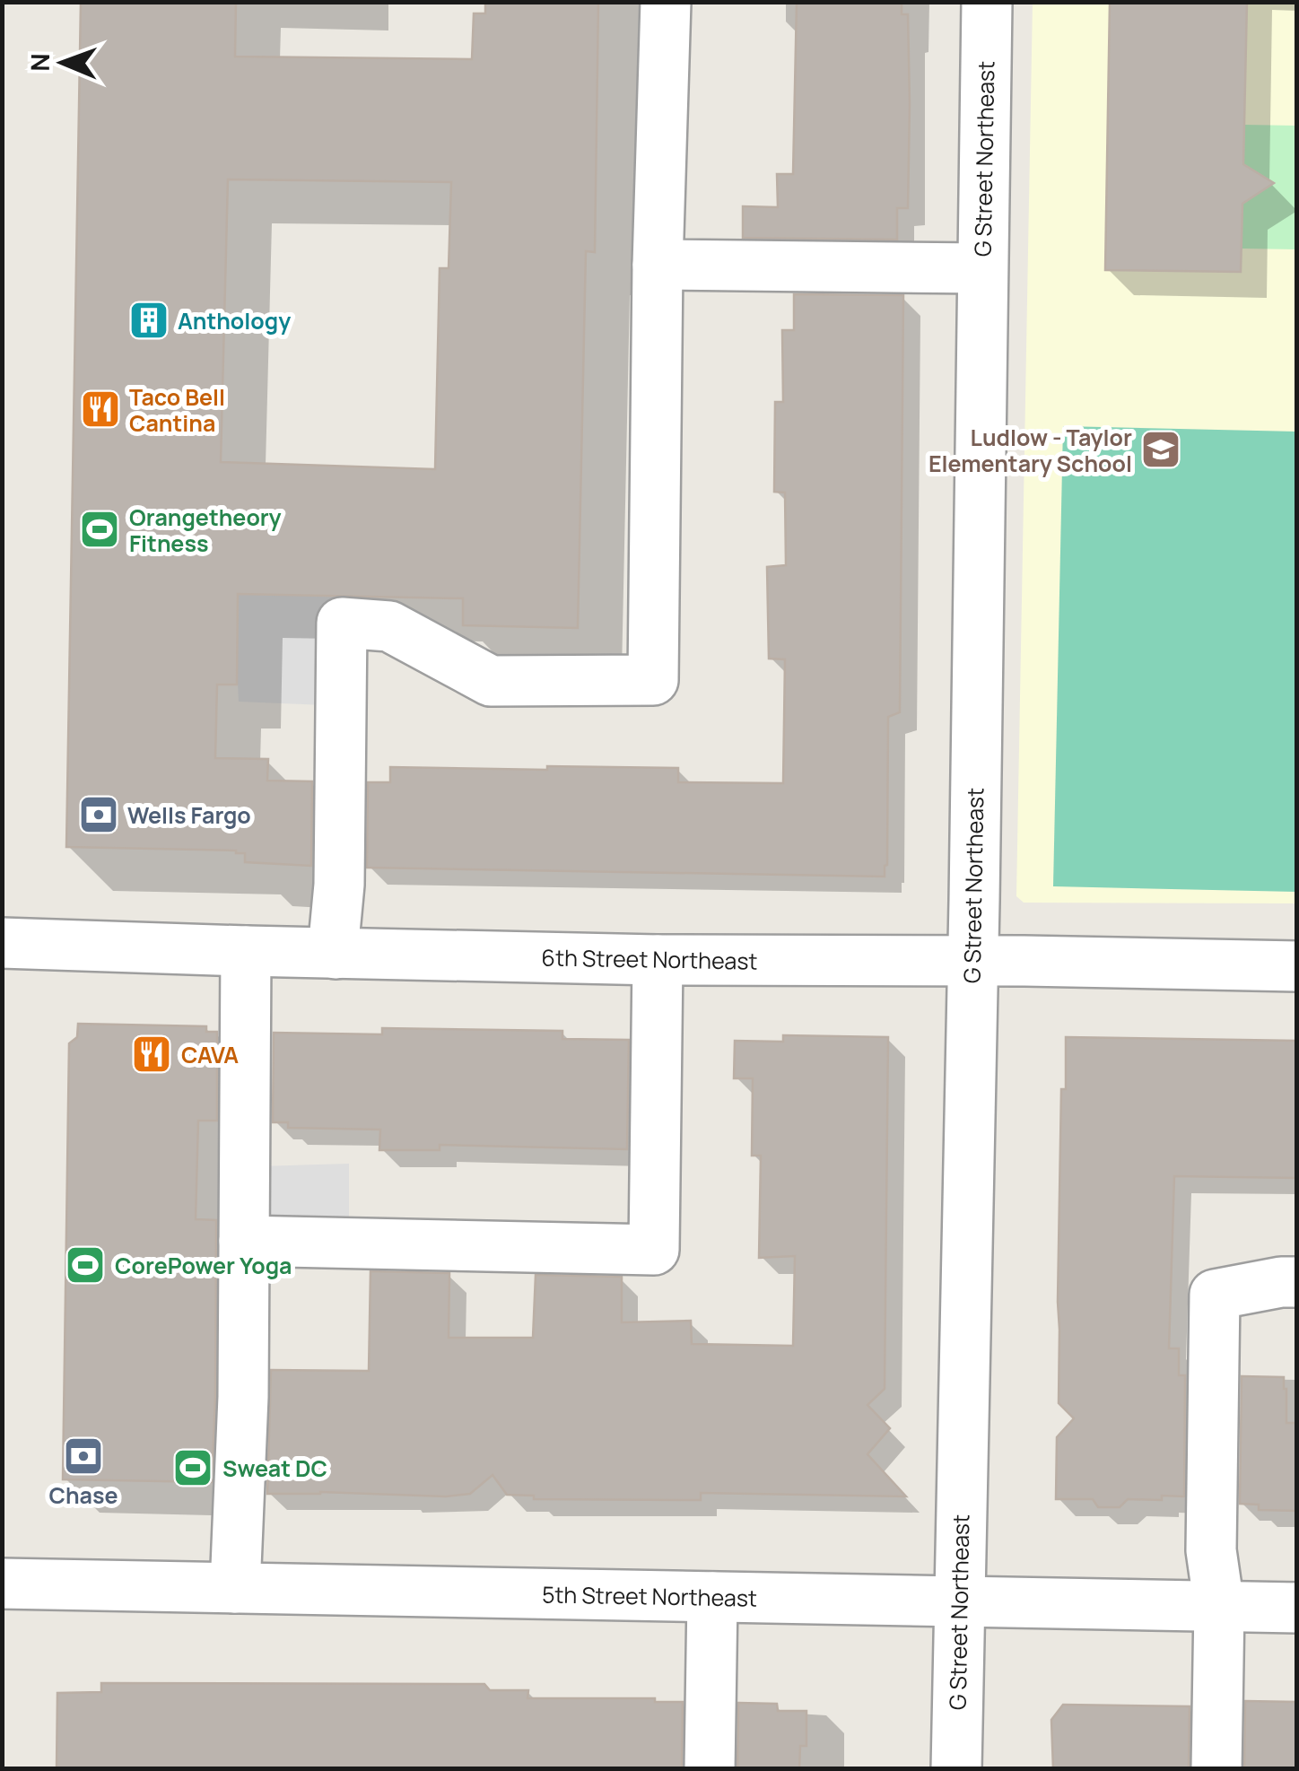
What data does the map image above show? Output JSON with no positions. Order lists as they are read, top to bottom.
{
  "streets": {
    "street": ["G Street Northeast", "6th Street Northeast", "5th Street Northeast"]
  },
  "crossings": [
    ["G Street Northeast", "6th Street Northeast"],
    ["G Street Northeast", "5th Street Northeast"]
  ],
  "places": {
    "building": ["Anthology"],
    "restaurant": ["Taco Bell Cantina", "CAVA"],
    "school or university": ["Ludlow - Taylor Elementary School"],
    "sports": ["Orangetheory Fitness", "CorePower Yoga", "Sweat DC"],
    "bank": ["Wells Fargo", "Chase"]
  },
  "north": "left"
}
